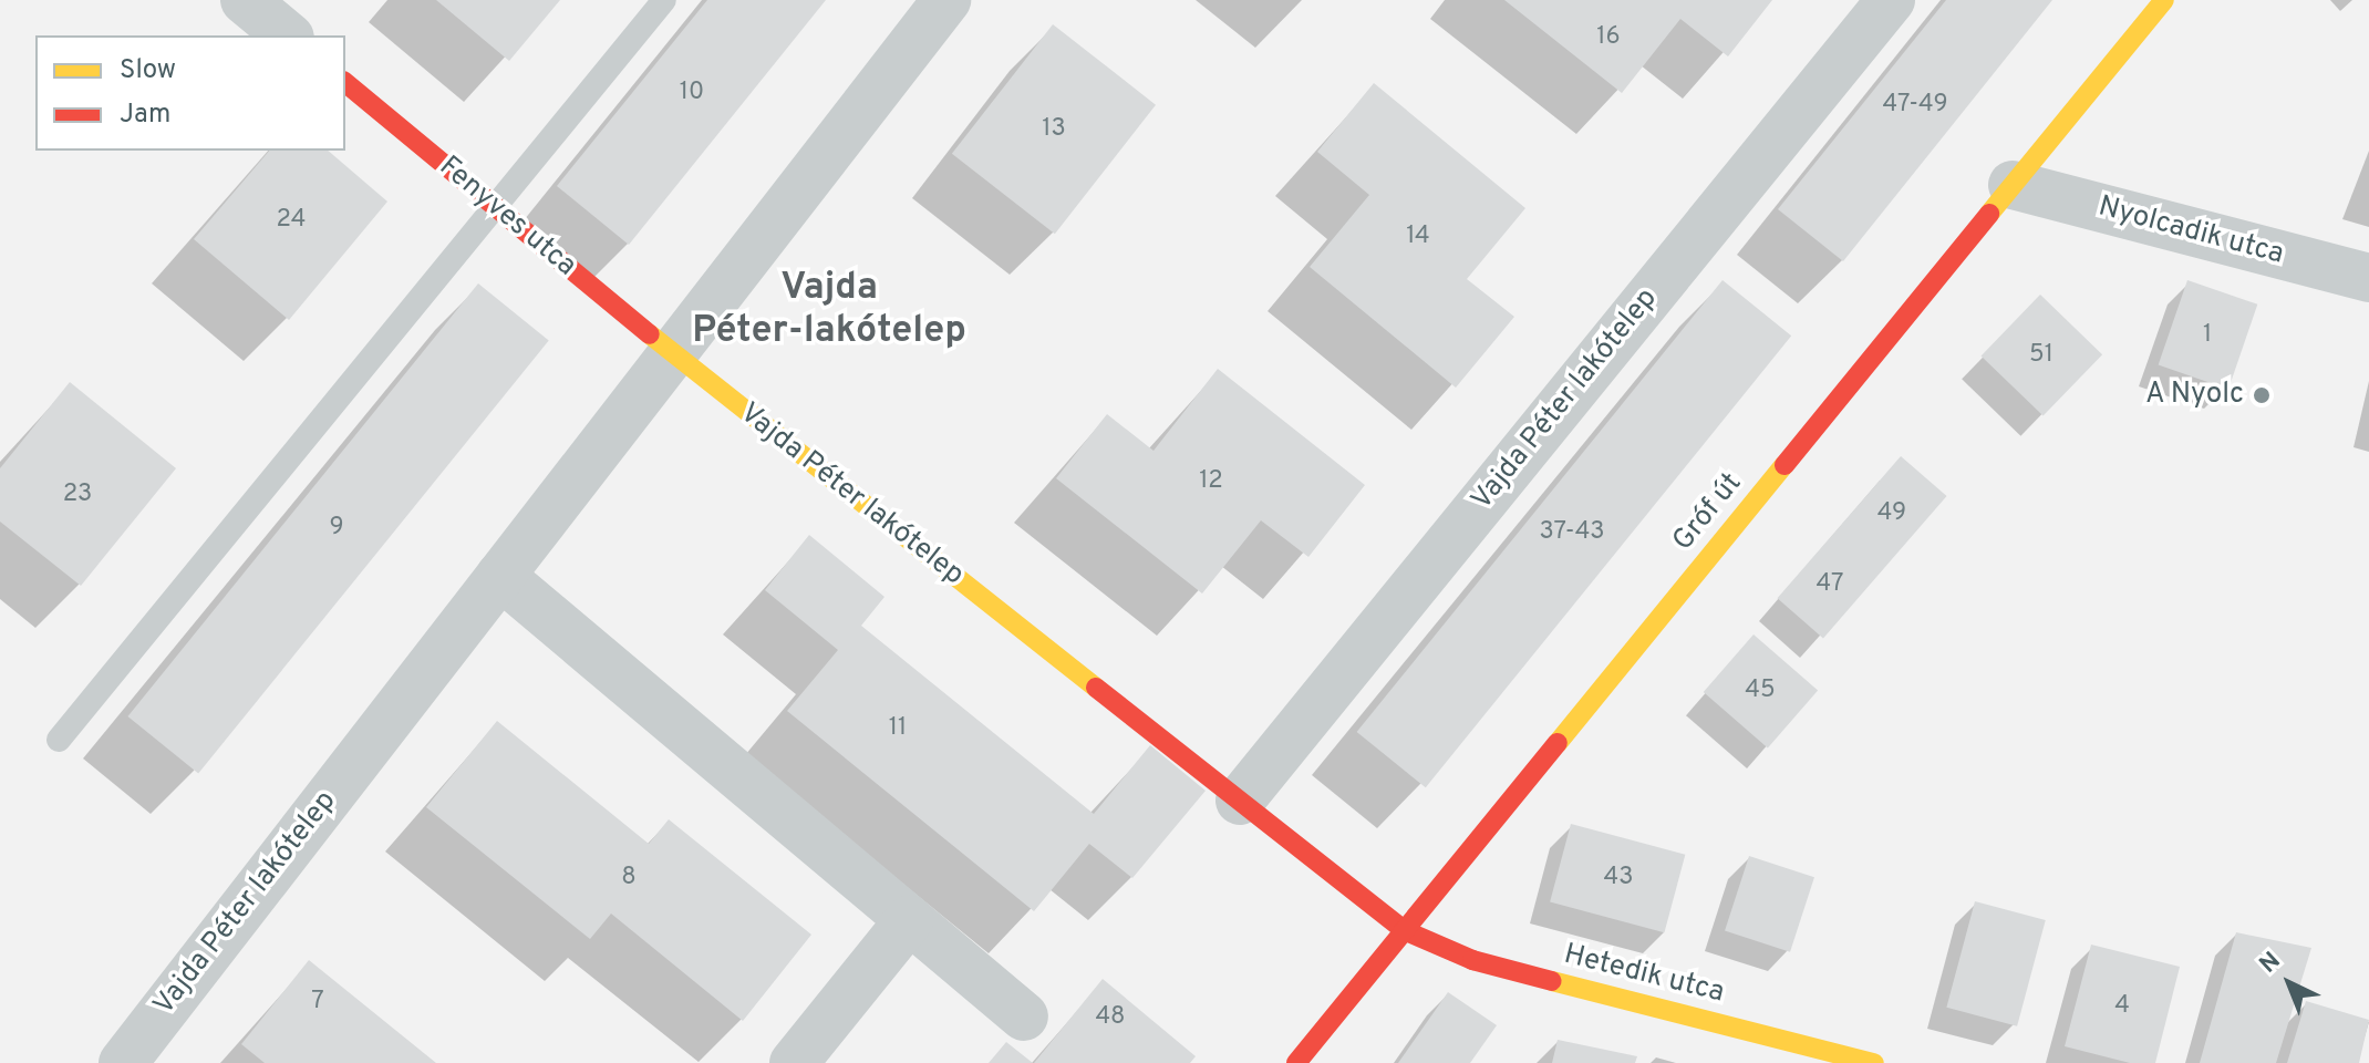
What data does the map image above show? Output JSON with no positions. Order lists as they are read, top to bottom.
{
  "streets": {
    "street": [
      "Fenyves utca",
      "Nyolcadik utca",
      "Vajda Péter lakótelep",
      "Gróf út",
      "Hetedik utca"
    ]
  },
  "crossings": [
    ["Fenyves utca", "Vajda Péter lakótelep"],
    ["Nyolcadik utca", "Gróf út"],
    ["Vajda Péter lakótelep", "Gróf út"],
    ["Vajda Péter lakótelep", "Hetedik utca"],
    ["Gróf út", "Hetedik utca"]
  ],
  "districts": ["Vajda Péter-lakótelep"],
  "places": ["A Nyolc"],
  "house_numbers": [
    "16",
    "10",
    "47-49",
    "13",
    "24",
    "14",
    "1",
    "51",
    "12",
    "23",
    "49",
    "9",
    "37-43",
    "47",
    "45",
    "11",
    "8",
    "43",
    "7",
    "4",
    "48"
  ],
  "legend": ["Slow", "Jam"],
  "north": "top left"
}
